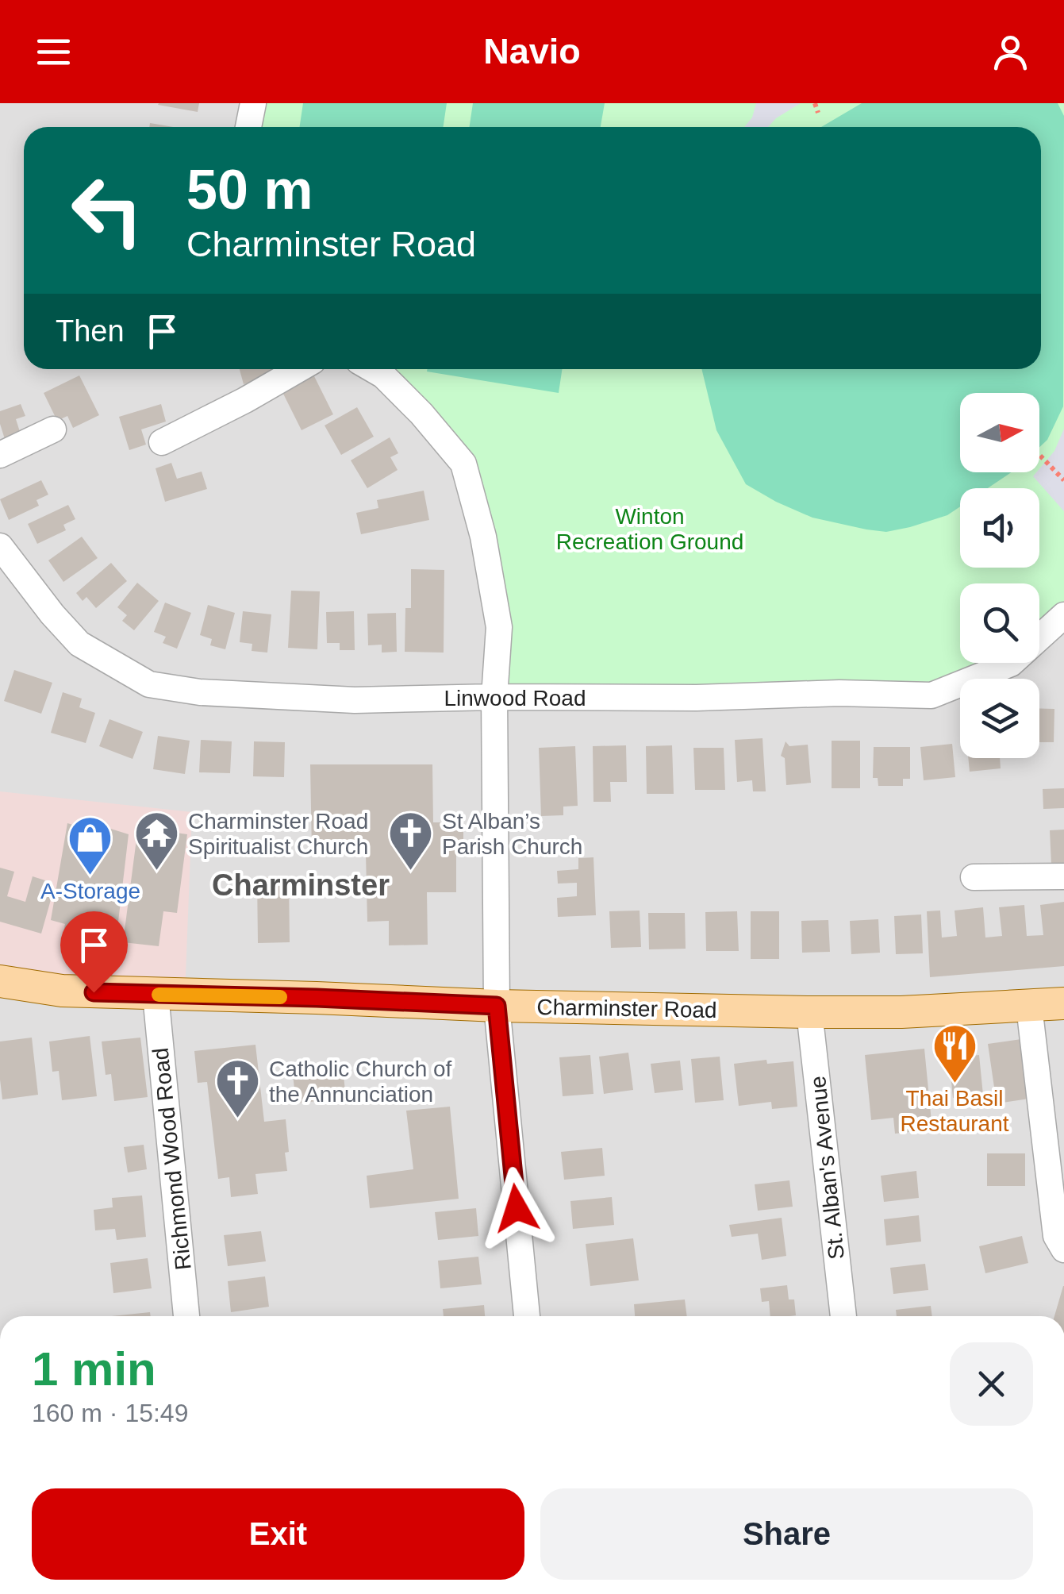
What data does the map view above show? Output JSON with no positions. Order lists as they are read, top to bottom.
{
  "streets": {
    "main road": ["Charminster Road"],
    "street": ["Linwood Road", "Richmond Wood Road", "St. Alban's Avenue"]
  },
  "crossings": [
    ["Charminster Road", "Richmond Wood Road"],
    ["Charminster Road", "St. Alban's Avenue"]
  ],
  "districts": ["Charminster"],
  "parks": ["Winton Recreation Ground"],
  "places": {
    "temple": ["Charminster Road Spiritualist Church"],
    "church": ["St Alban’s Parish Church", "Catholic Church of the Annunciation"],
    "shop": ["A-Storage"],
    "restaurant": ["Thai Basil Restaurant"]
  },
  "north": "right",
  "page": {
    "header": "Navio",
    "turn": ["50 m", "Charminster Road"],
    "then": "Then",
    "heading": ["1 min", "160 m · 15:49"],
    "buttons": ["Exit", "Share"]
  }
}
